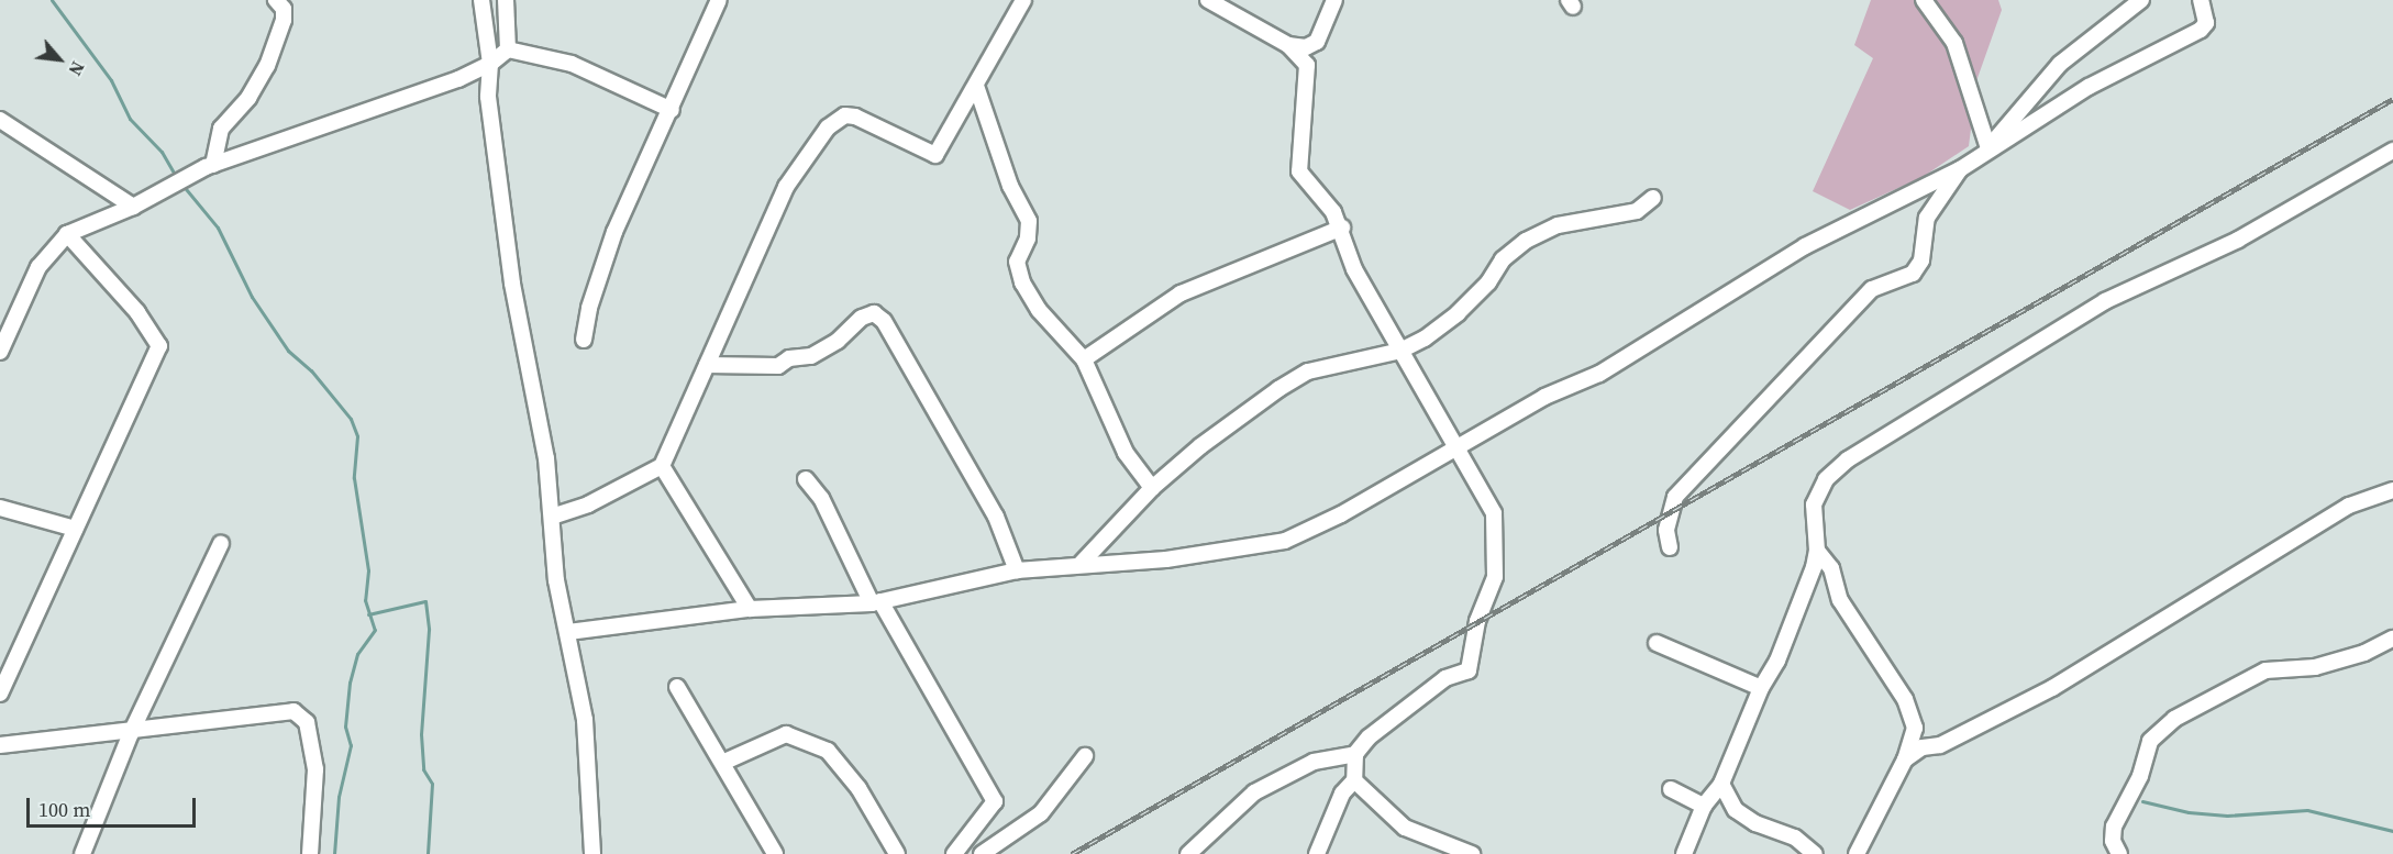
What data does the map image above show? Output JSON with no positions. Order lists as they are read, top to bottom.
{
  "scale_bar": "100 m",
  "north": "bottom right"
}
